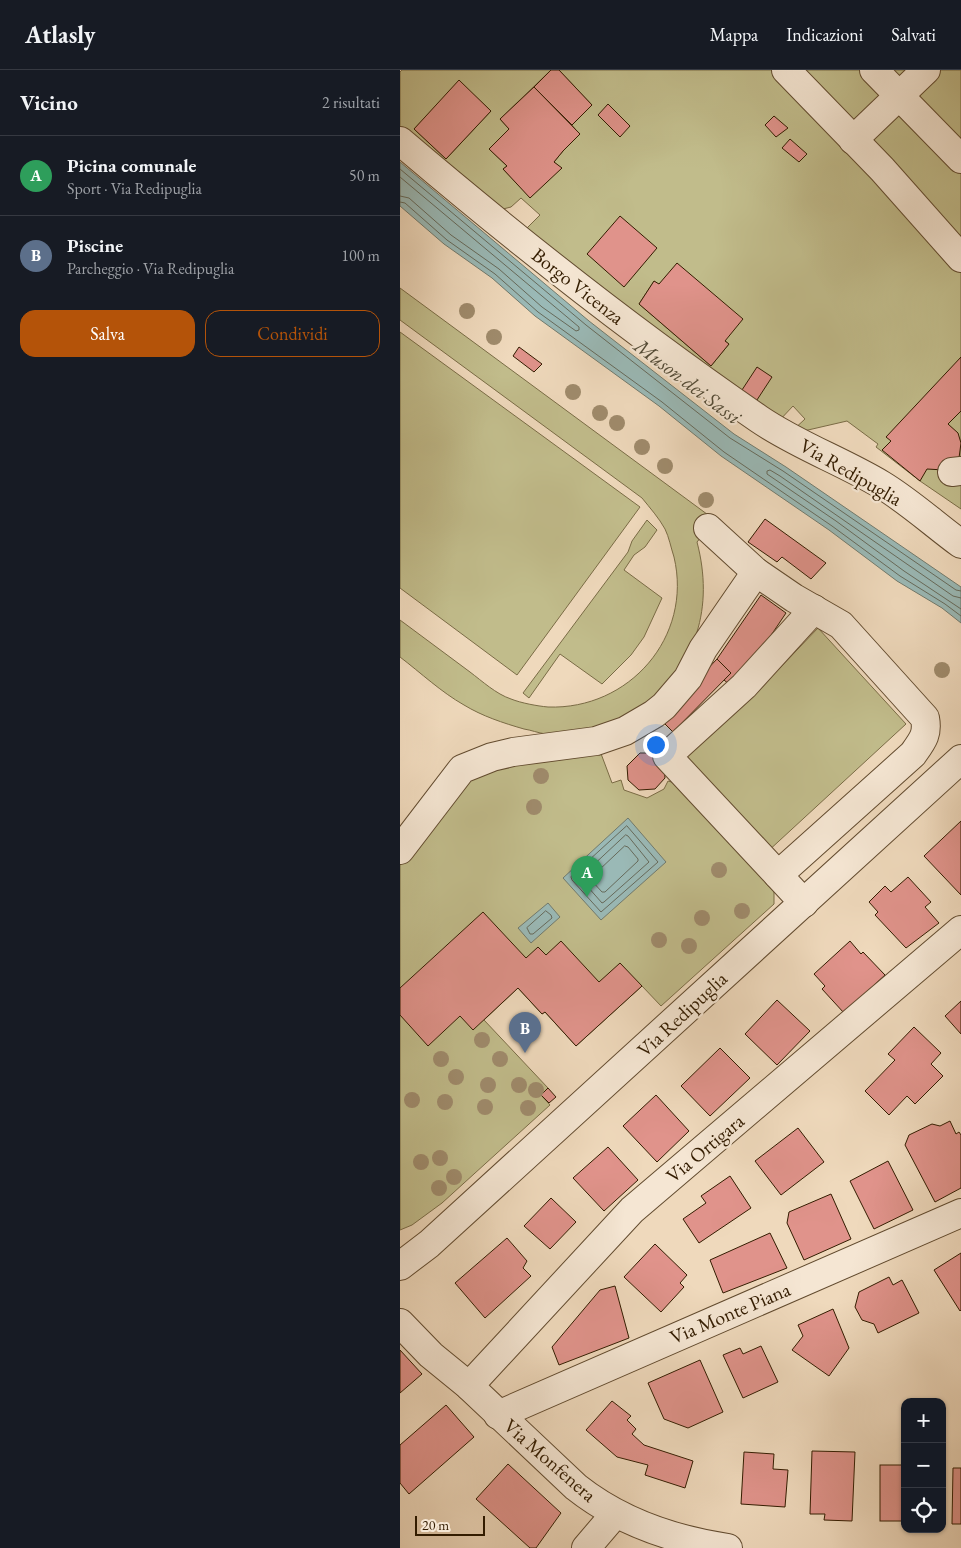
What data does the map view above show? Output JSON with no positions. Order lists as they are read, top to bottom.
{
  "streets": {
    "street": [
      "Borgo Vicenza",
      "Via Redipuglia",
      "Via Ortigara",
      "Via Monte Piana",
      "Via Monfenera"
    ]
  },
  "crossings": [
    ["Borgo Vicenza", "Via Redipuglia"],
    ["Via Ortigara", "Via Monfenera"],
    ["Via Monte Piana", "Via Monfenera"]
  ],
  "water": ["Muson dei Sassi"],
  "scale_bar": "20 m",
  "page": {
    "header": "Atlasly",
    "nav": ["Mappa", "Indicazioni", "Salvati"],
    "heading": ["Vicino", "2 risultati"],
    "list": [
      {
        "mark": "A",
        "name": "Picina comunale",
        "note": "Sport · Via Redipuglia",
        "value": "50 m"
      },
      {
        "mark": "B",
        "name": "Piscine",
        "note": "Parcheggio · Via Redipuglia",
        "value": "100 m"
      }
    ],
    "buttons": ["Salva", "Condividi"],
    "pins": ["A", "B"],
    "map_buttons": ["+", "−"],
    "scale": "20 m"
  }
}
